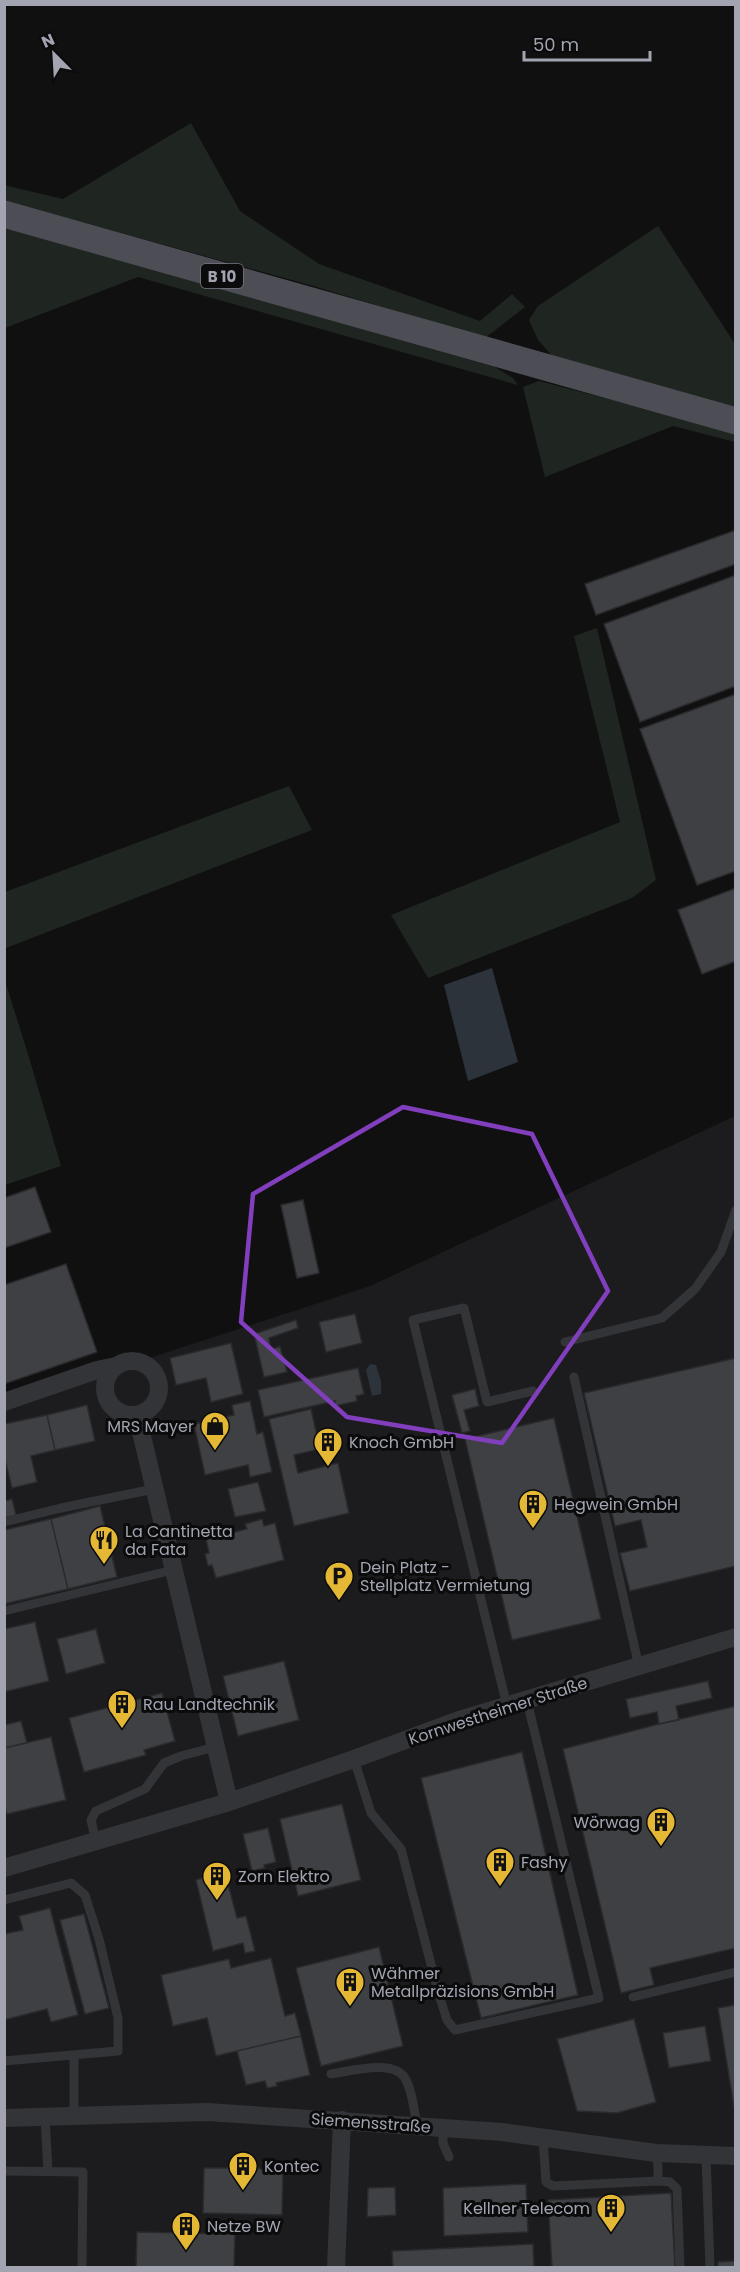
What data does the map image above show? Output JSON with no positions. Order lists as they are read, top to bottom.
{
  "streets": {
    "main road": ["B 10"],
    "street": ["Kornwestheimer Straße", "Siemensstraße"]
  },
  "places": {
    "shop": ["MRS Mayer"],
    "building": [
      "Knoch GmbH",
      "Hegwein GmbH",
      "Rau Landtechnik",
      "Wörwag",
      "Fashy",
      "Zorn Elektro",
      "Wähmer Metallpräzisions GmbH",
      "Kontec",
      "Kellner Telecom",
      "Netze BW"
    ],
    "restaurant": ["La Cantinetta da Fata"],
    "parking": ["Dein Platz - Stellplatz Vermietung"]
  },
  "scale_bar": "50 m",
  "north": "top left"
}
